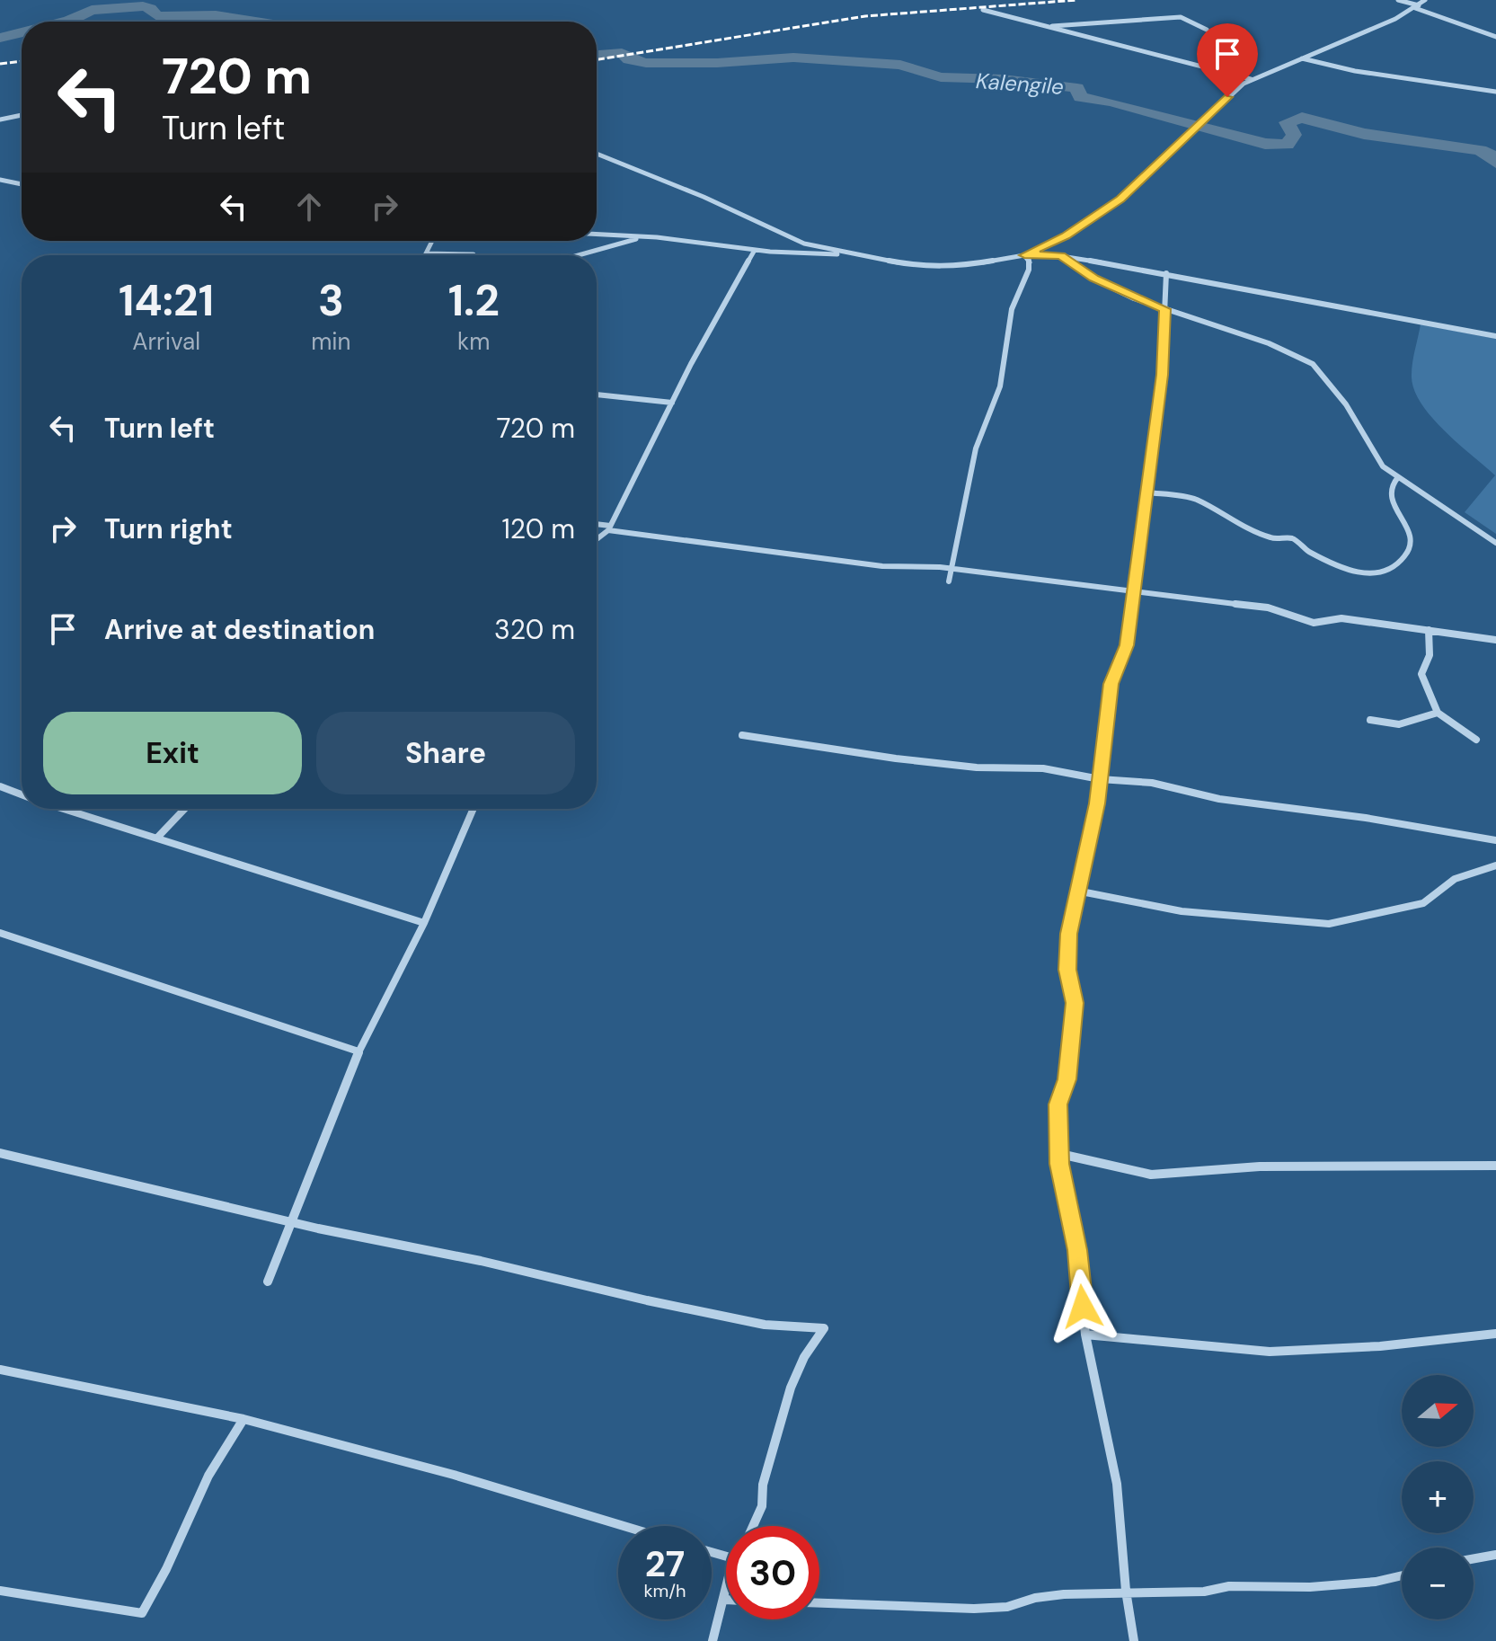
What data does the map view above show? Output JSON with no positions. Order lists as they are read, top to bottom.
{
  "water": ["Kalengile"],
  "north": "right",
  "page": {
    "turn": ["720 m", "Turn left"],
    "eta": [
      "14:21",
      "Arrival",
      "3",
      "min",
      "1.2",
      "km"
    ],
    "list": [
      {
        "name": "Turn left",
        "value": "720 m"
      },
      {
        "name": "Turn right",
        "value": "120 m"
      },
      {
        "name": "Arrive at destination",
        "value": "320 m"
      }
    ],
    "buttons": ["Exit", "Share"],
    "map_buttons": ["+", "−"],
    "speed": "27 km/h",
    "limit": "30"
  }
}
